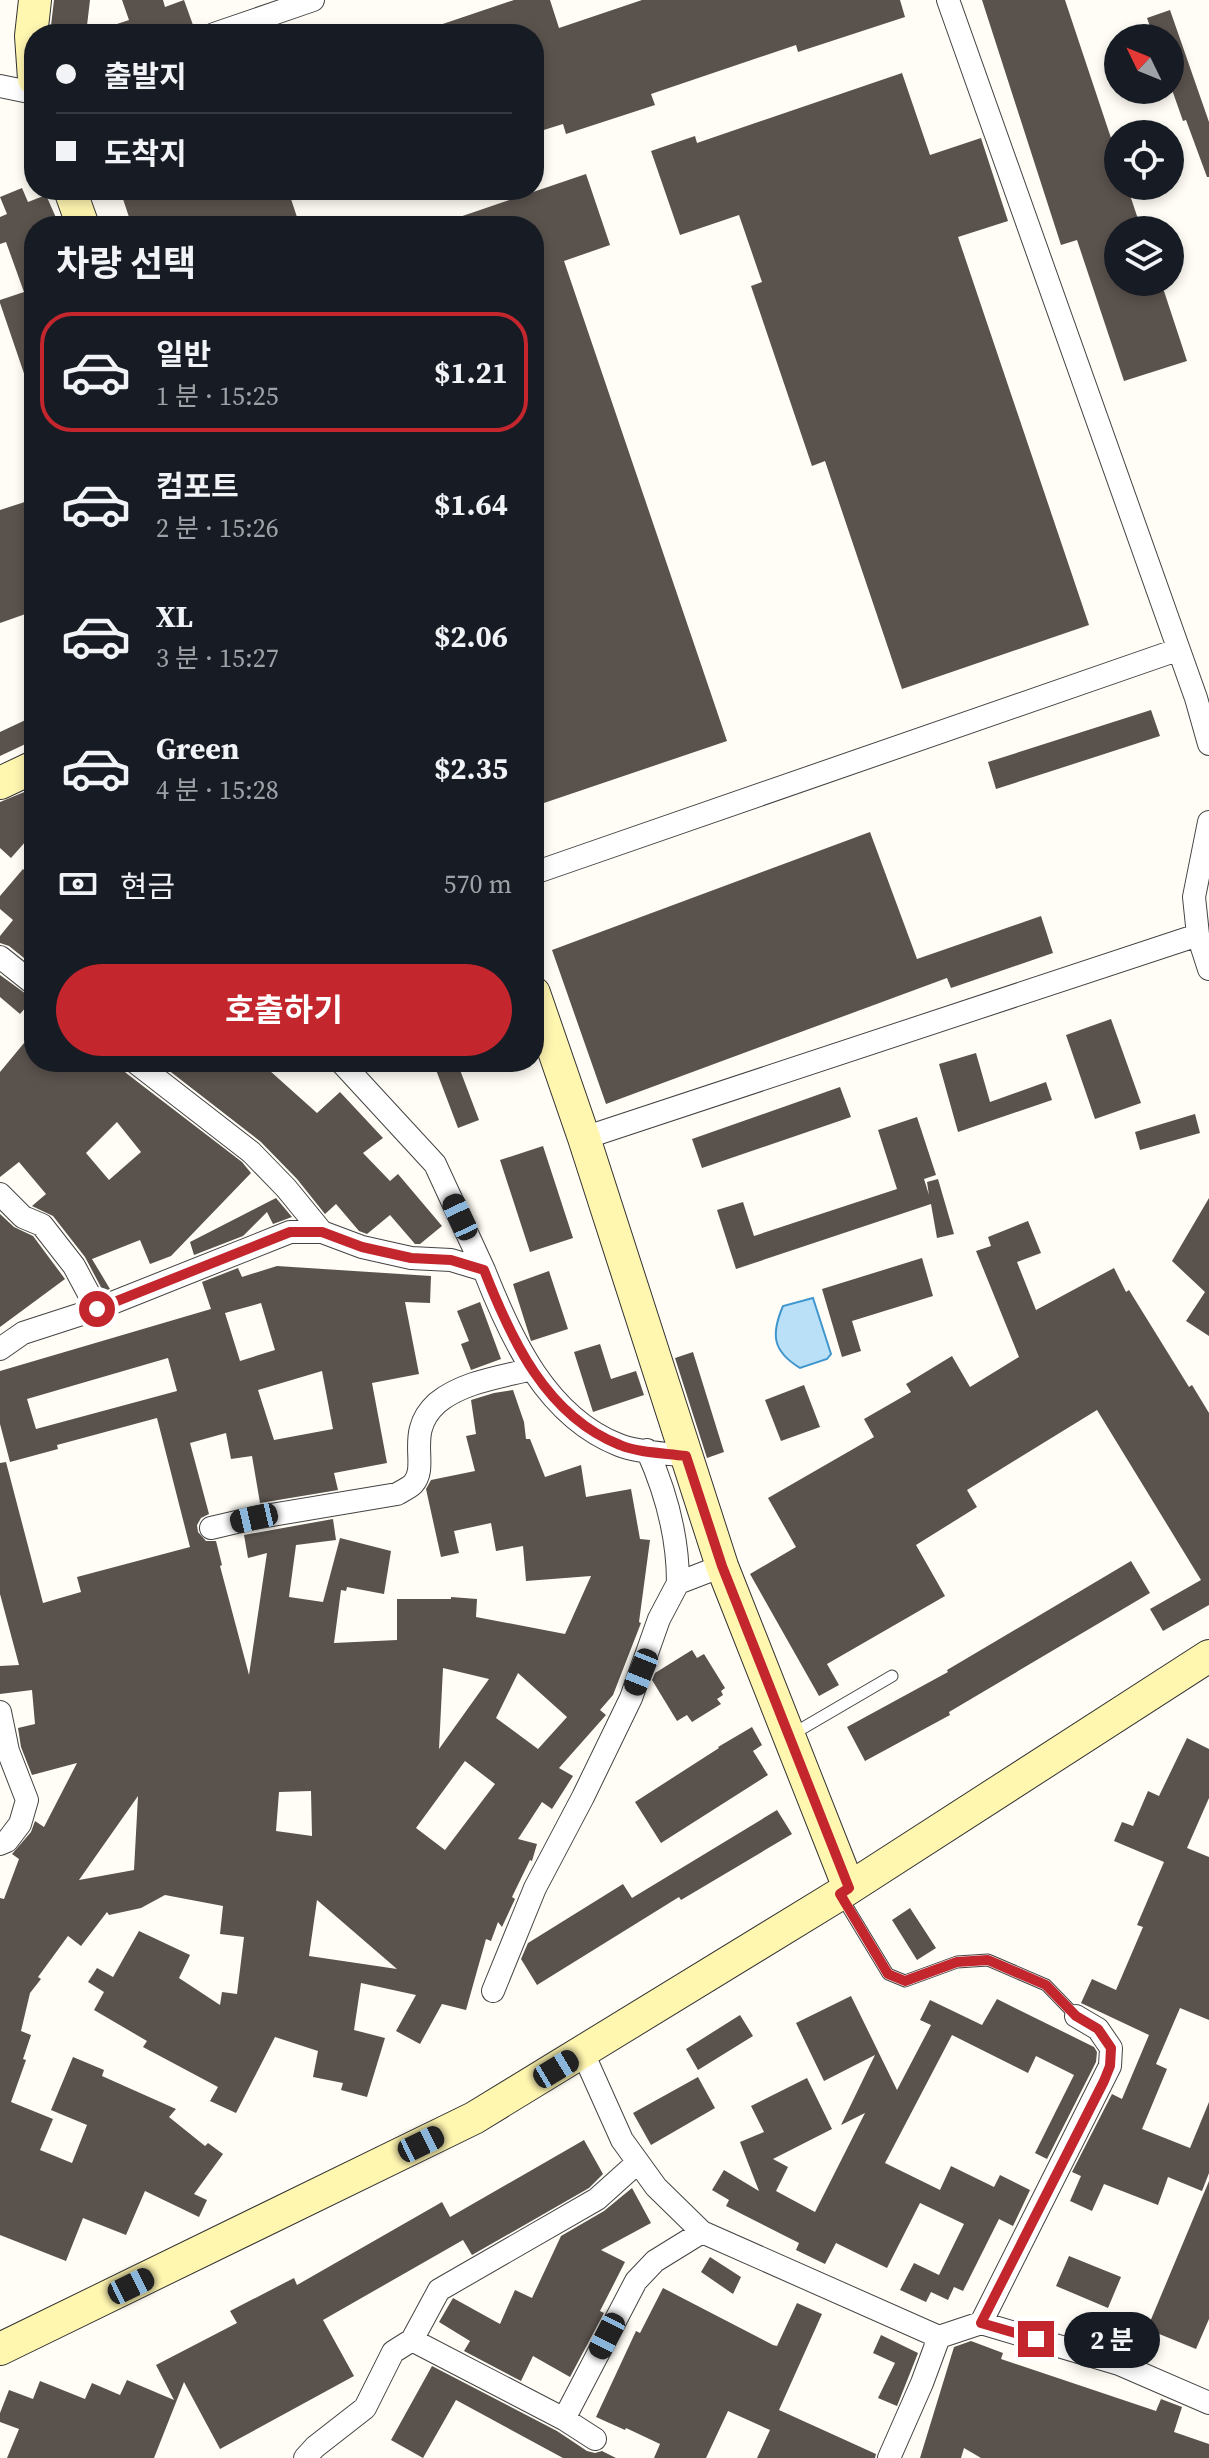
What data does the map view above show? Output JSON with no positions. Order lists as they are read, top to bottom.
{
  "north": "top left",
  "page": {
    "banner": ["출발지", "도착지"],
    "heading": "차량 선택",
    "list": [
      {
        "name": "일반",
        "note": "1 분 · 15:25",
        "value": "$1.21"
      },
      {
        "name": "컴포트",
        "note": "2 분 · 15:26",
        "value": "$1.64"
      },
      {
        "name": "XL",
        "note": "3 분 · 15:27",
        "value": "$2.06"
      },
      {
        "name": "Green",
        "note": "4 분 · 15:28",
        "value": "$2.35"
      }
    ],
    "pay": ["현금", "570 m"],
    "buttons": "호출하기",
    "bubble": "2 분"
  }
}
